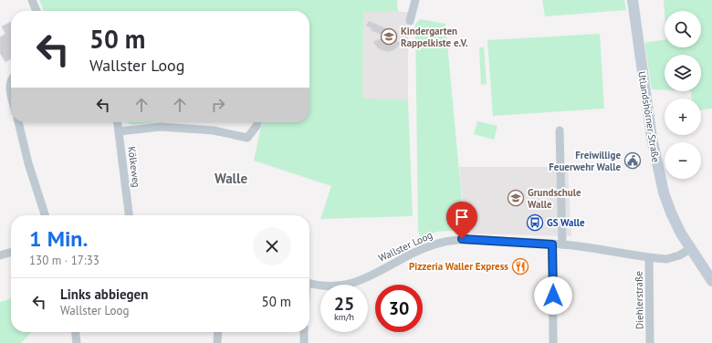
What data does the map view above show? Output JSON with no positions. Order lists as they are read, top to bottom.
{
  "streets": {
    "street": [
      "Utlandshörner Straße",
      "Kölkeweg",
      "Wallster Loog",
      "Diehlerstraße"
    ]
  },
  "crossings": [
    ["Utlandshörner Straße", "Wallster Loog"],
    ["Wallster Loog", "Diehlerstraße"]
  ],
  "districts": ["Walle"],
  "places": {
    "school or university": ["Kindergarten Rappelkiste e.V.", "Grundschule Walle"],
    "public building": ["Freiwillige Feuerwehr Walle"],
    "bus stop": ["GS Walle"],
    "restaurant": ["Pizzeria Waller Express"]
  },
  "page": {
    "map_buttons": ["+", "−"],
    "turn": ["50 m", "Wallster Loog"],
    "heading": ["1 Min.", "130 m · 17:33"],
    "list": [
      {
        "name": "Links abbiegen",
        "note": "Wallster Loog",
        "value": "50 m"
      }
    ],
    "speed": "25 km/h",
    "limit": "30"
  }
}
